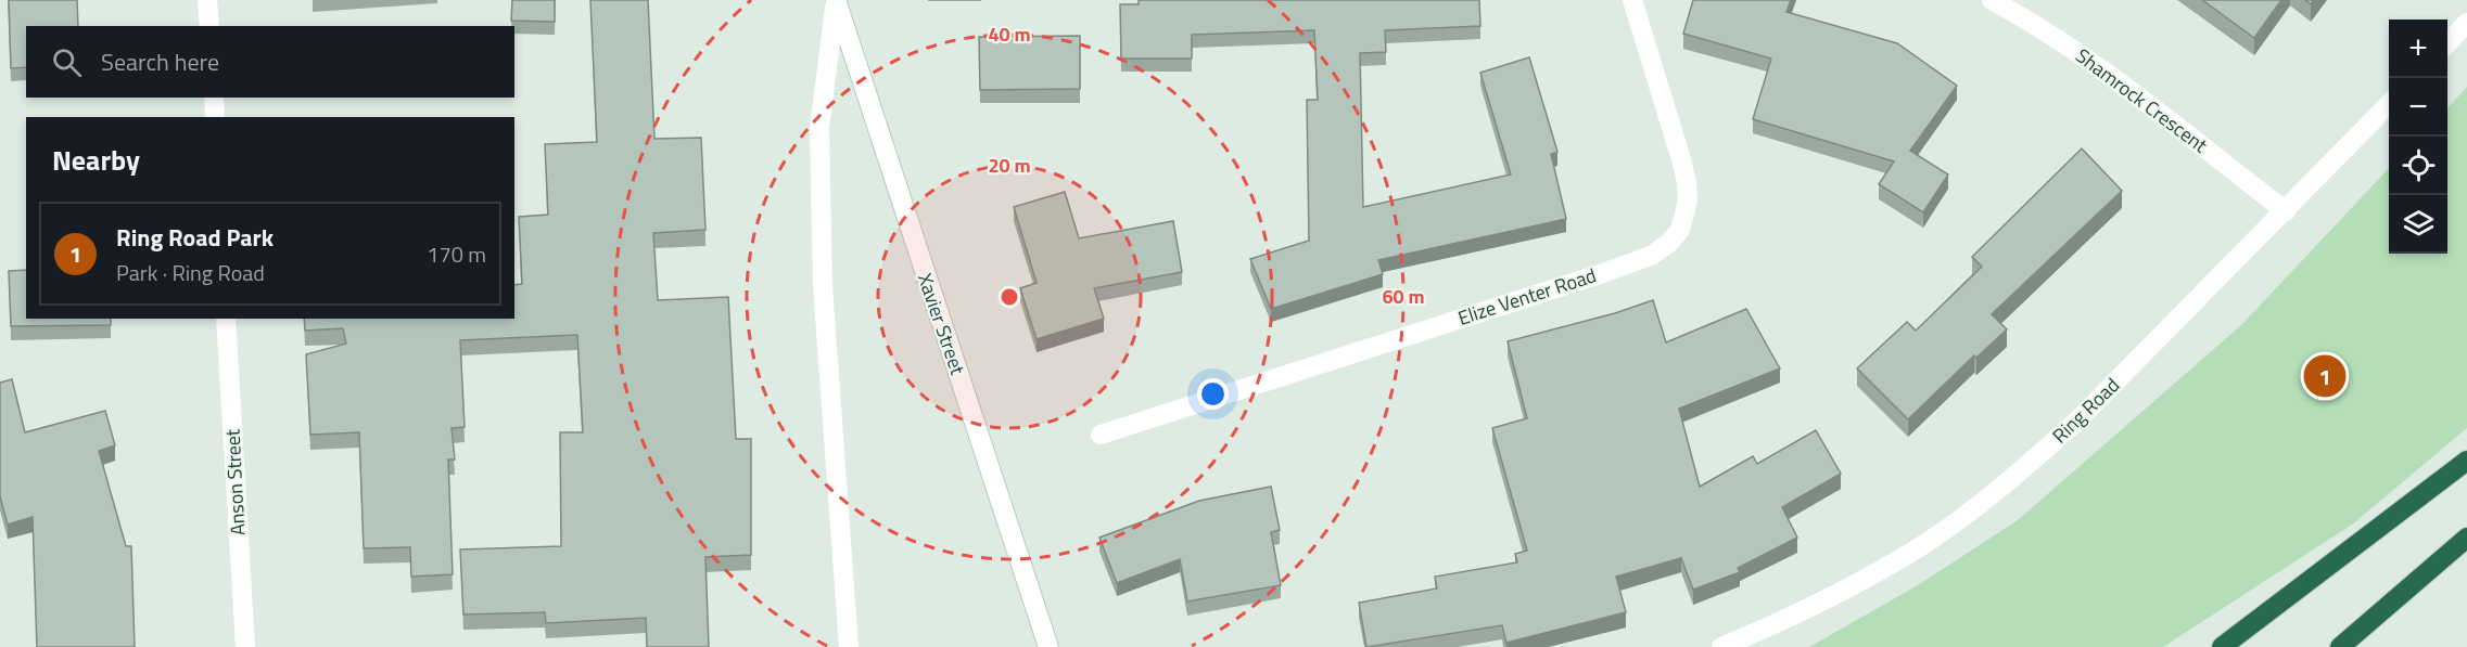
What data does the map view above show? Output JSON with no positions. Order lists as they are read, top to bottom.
{
  "streets": {
    "street": [
      "Shamrock Crescent",
      "Elize Venter Road",
      "Xavier Street",
      "Ring Road",
      "Anson Street"
    ]
  },
  "crossings": [
    ["Shamrock Crescent", "Ring Road"]
  ],
  "page": {
    "map_buttons": ["+", "−"],
    "search": "Search here",
    "heading": "Nearby",
    "list": [
      {
        "mark": "1",
        "name": "Ring Road Park",
        "note": "Park · Ring Road",
        "value": "170 m"
      }
    ],
    "pins": "1"
  },
  "rings": ["40 m", "20 m", "60 m"]
}
